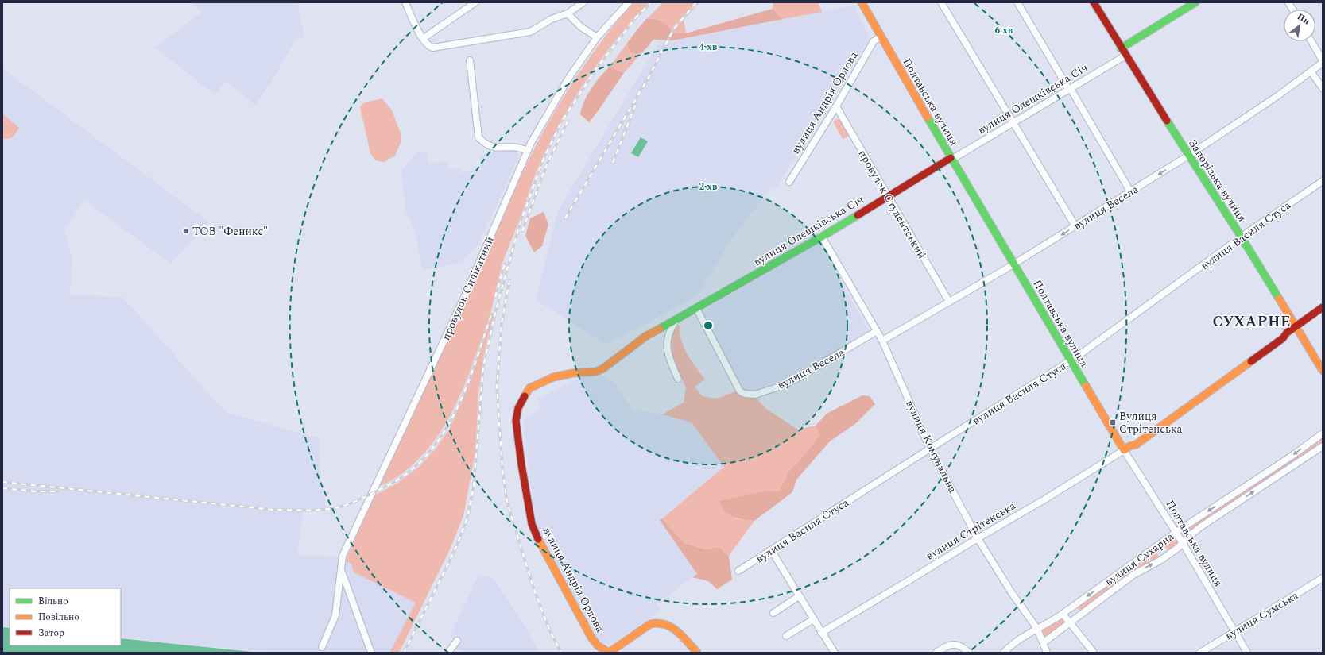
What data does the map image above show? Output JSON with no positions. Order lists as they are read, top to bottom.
{
  "streets": {
    "street": [
      "вулиця Олешківська Січ",
      "Полтавська вулиця",
      "вулиця Андрія Орлова",
      "Запорізька вулиця",
      "провулок Студентський",
      "вулиця Весела",
      "вулиця Василя Стуса",
      "провулок Силікатний",
      "вулиця Комунальна",
      "вулиця Стрітенська",
      "вулиця Сухарна",
      "вулиця Сумська"
    ]
  },
  "crossings": [
    ["вулиця Олешківська Січ", "Полтавська вулиця"],
    ["вулиця Олешківська Січ", "вулиця Андрія Орлова"],
    ["вулиця Олешківська Січ", "Запорізька вулиця"],
    ["вулиця Олешківська Січ", "провулок Студентський"],
    ["вулиця Олешківська Січ", "вулиця Весела"],
    ["вулиця Олешківська Січ", "вулиця Комунальна"],
    ["Полтавська вулиця", "вулиця Андрія Орлова"],
    ["Полтавська вулиця", "вулиця Весела"],
    ["Полтавська вулиця", "вулиця Василя Стуса"],
    ["Полтавська вулиця", "вулиця Стрітенська"],
    ["Полтавська вулиця", "вулиця Сухарна"],
    ["Полтавська вулиця", "вулиця Сумська"],
    ["вулиця Андрія Орлова", "провулок Студентський"],
    ["Запорізька вулиця", "вулиця Весела"],
    ["Запорізька вулиця", "вулиця Василя Стуса"],
    ["Запорізька вулиця", "вулиця Стрітенська"],
    ["провулок Студентський", "вулиця Весела"],
    ["вулиця Весела", "вулиця Комунальна"],
    ["вулиця Василя Стуса", "вулиця Комунальна"],
    ["вулиця Комунальна", "вулиця Стрітенська"],
    ["вулиця Комунальна", "вулиця Сухарна"]
  ],
  "districts": ["СУХАРНЕ"],
  "places": {
    "other": ["ТОВ \"Феникс\""],
    "transit": ["Вулиця Стрітенська"]
  },
  "legend": ["Вільно", "Повільно", "Затор"],
  "north": "top right",
  "rings": ["6 хв", "4 хв", "2 хв"]
}
